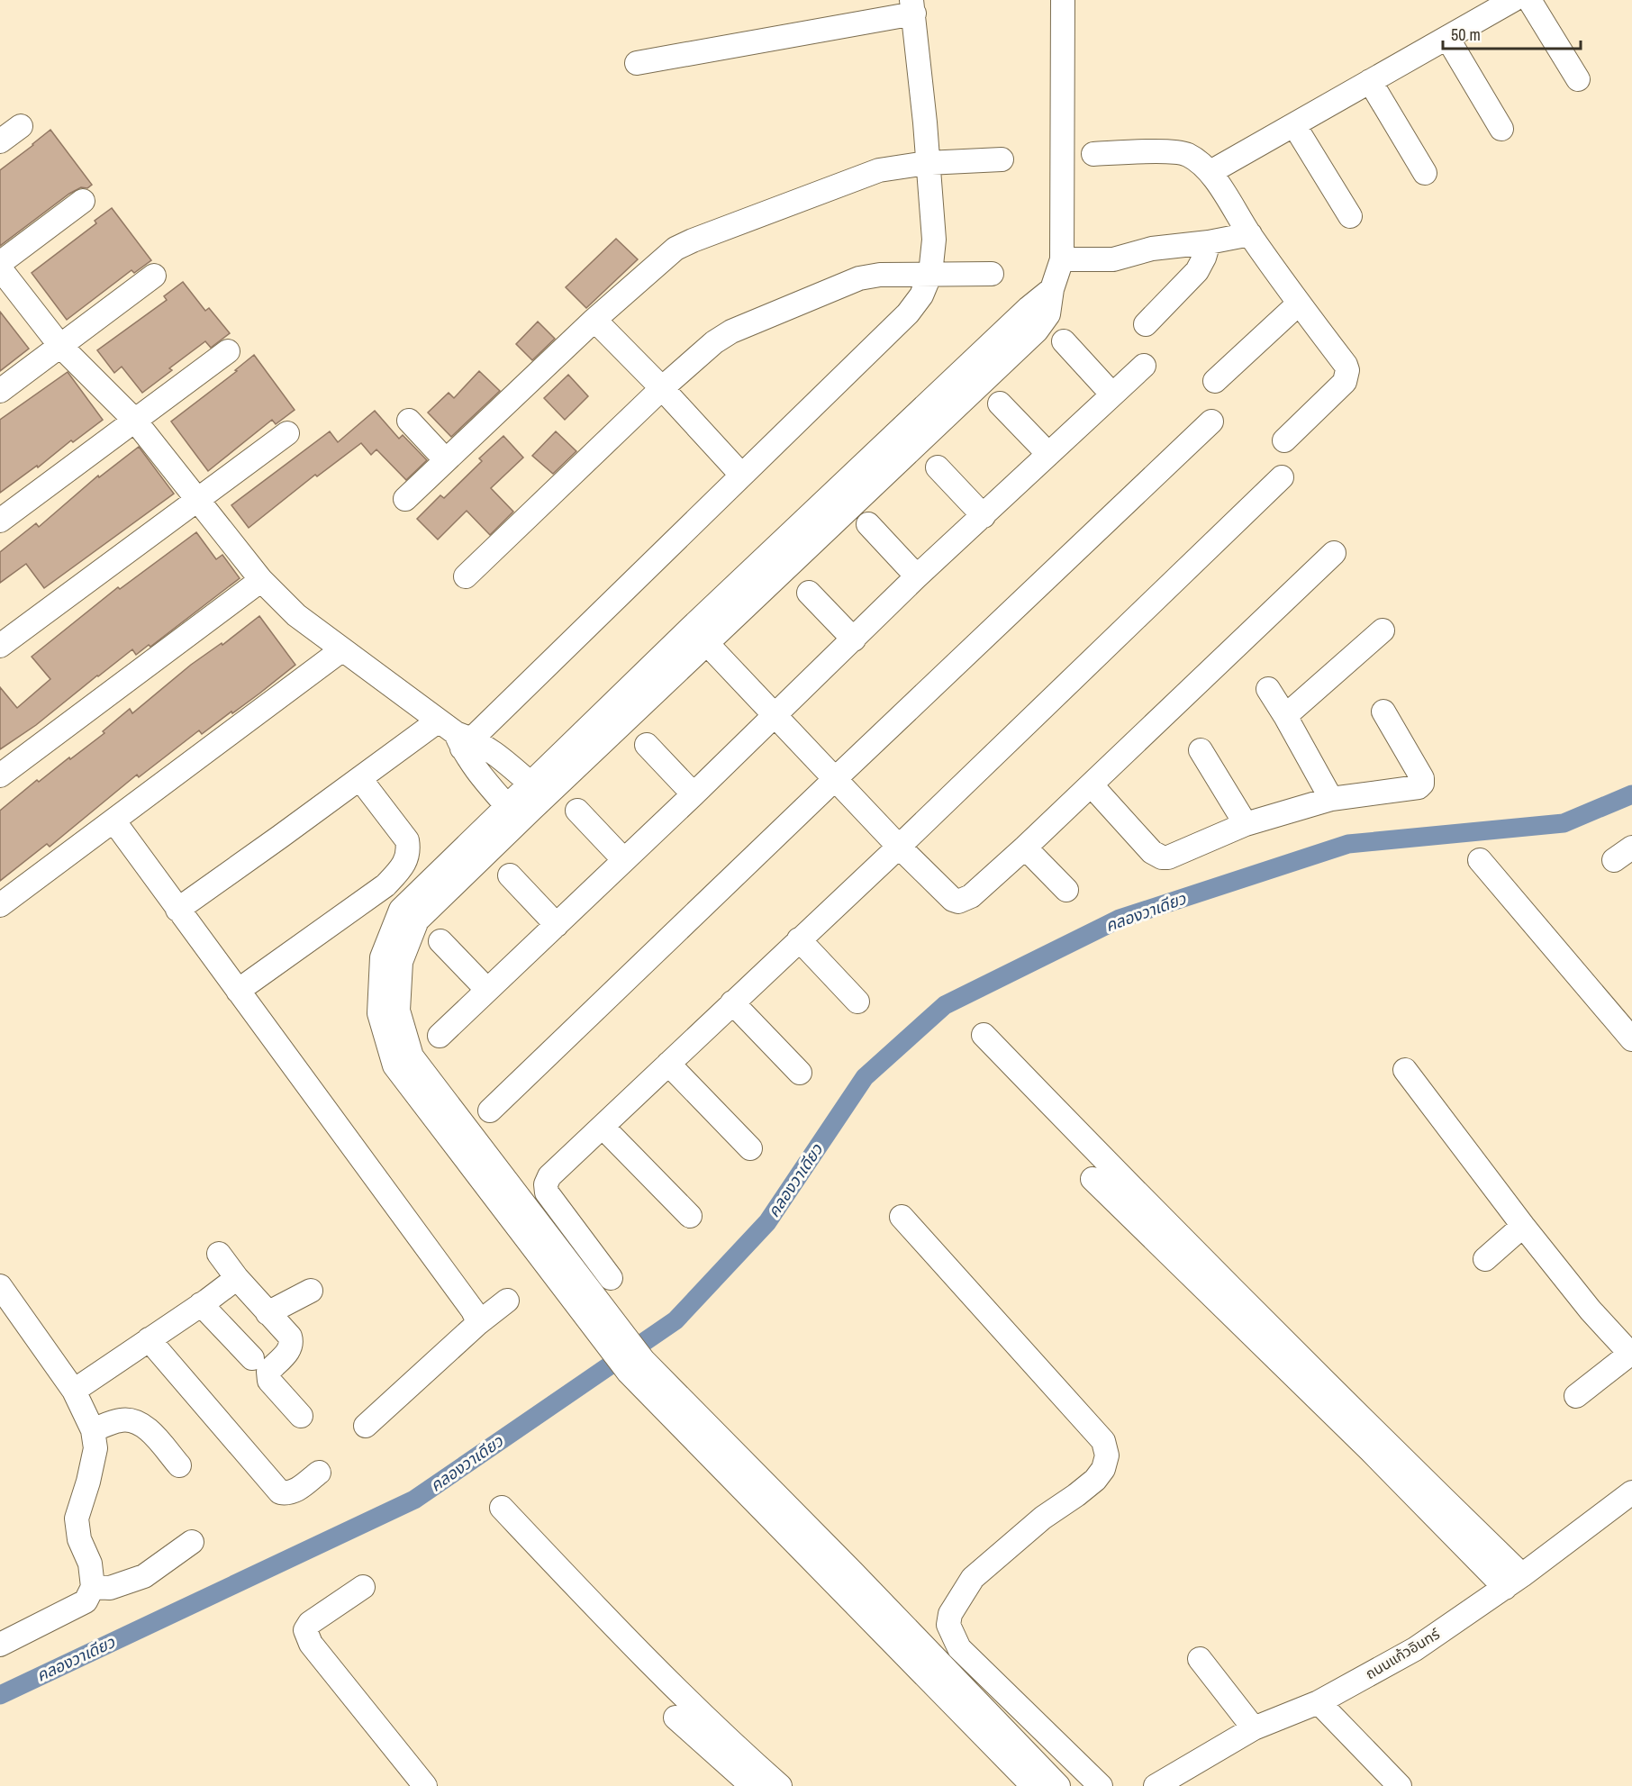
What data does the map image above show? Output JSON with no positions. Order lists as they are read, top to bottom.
{
  "streets": {
    "street": ["ถนนแก้วอินทร์"]
  },
  "water": ["คลองวาเดียว"],
  "scale_bar": "50 m"
}
